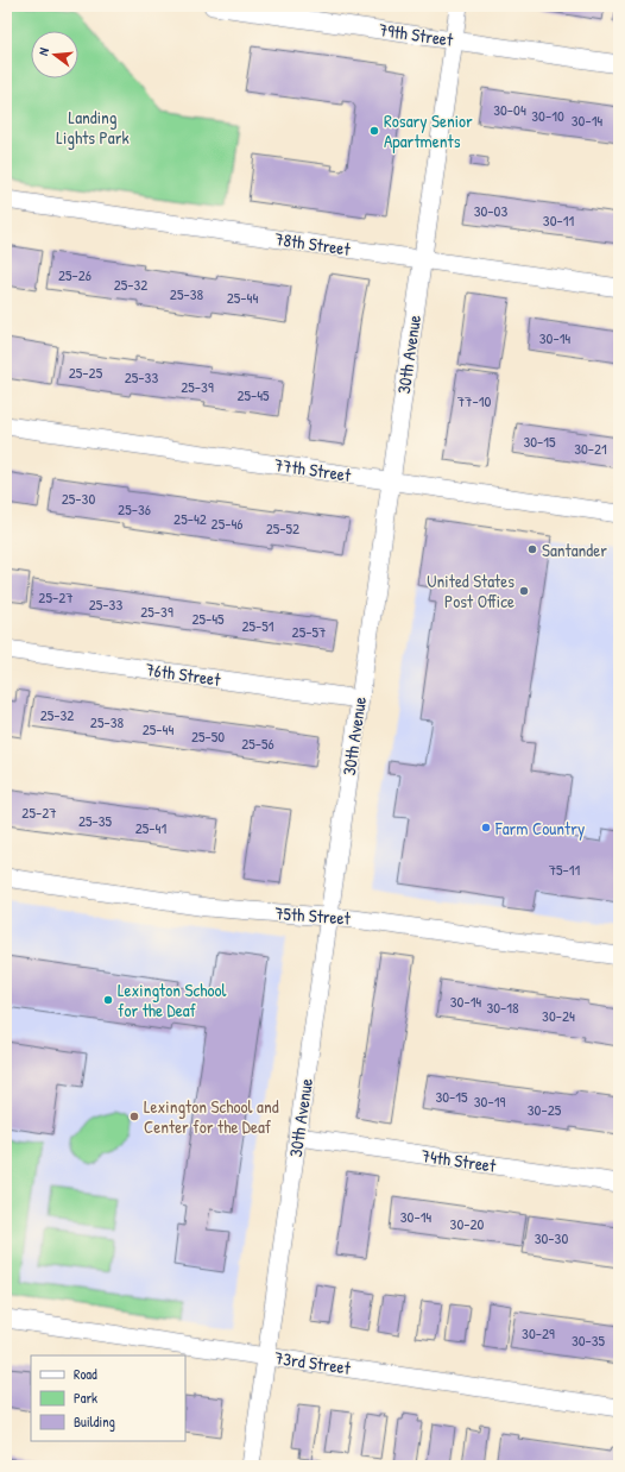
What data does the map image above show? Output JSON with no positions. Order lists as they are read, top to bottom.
{
  "streets": {
    "street": [
      "79th Street",
      "78th Street",
      "30th Avenue",
      "77th Street",
      "76th Street",
      "75th Street",
      "74th Street",
      "73rd Street"
    ]
  },
  "crossings": [
    ["79th Street", "30th Avenue"],
    ["78th Street", "30th Avenue"],
    ["30th Avenue", "77th Street"],
    ["30th Avenue", "76th Street"],
    ["30th Avenue", "75th Street"],
    ["30th Avenue", "74th Street"],
    ["30th Avenue", "73rd Street"]
  ],
  "parks": ["Landing Lights Park"],
  "places": [
    "Rosary Senior Apartments",
    "Santander",
    "United States Post Office",
    "Farm Country",
    "Lexington School for the Deaf",
    "Lexington School and Center for the Deaf"
  ],
  "house_numbers": [
    "30-04",
    "30-10",
    "30-14",
    "30-03",
    "30-11",
    "25-26",
    "25-32",
    "25-38",
    "25-44",
    "30-14",
    "25-25",
    "25-33",
    "25-39",
    "25-45",
    "77-10",
    "30-15",
    "30-21",
    "25-30",
    "25-36",
    "25-42",
    "25-46",
    "25-52",
    "25-27",
    "25-33",
    "25-39",
    "25-45",
    "25-51",
    "25-57",
    "25-32",
    "25-38",
    "25-44",
    "25-50",
    "25-56",
    "25-27",
    "25-35",
    "25-41",
    "75-11",
    "30-14",
    "30-18",
    "30-24",
    "30-15",
    "30-19",
    "30-25",
    "30-14",
    "30-20",
    "30-30",
    "30-29",
    "30-35"
  ],
  "legend": ["Road", "Park", "Building"],
  "north": "left"
}
